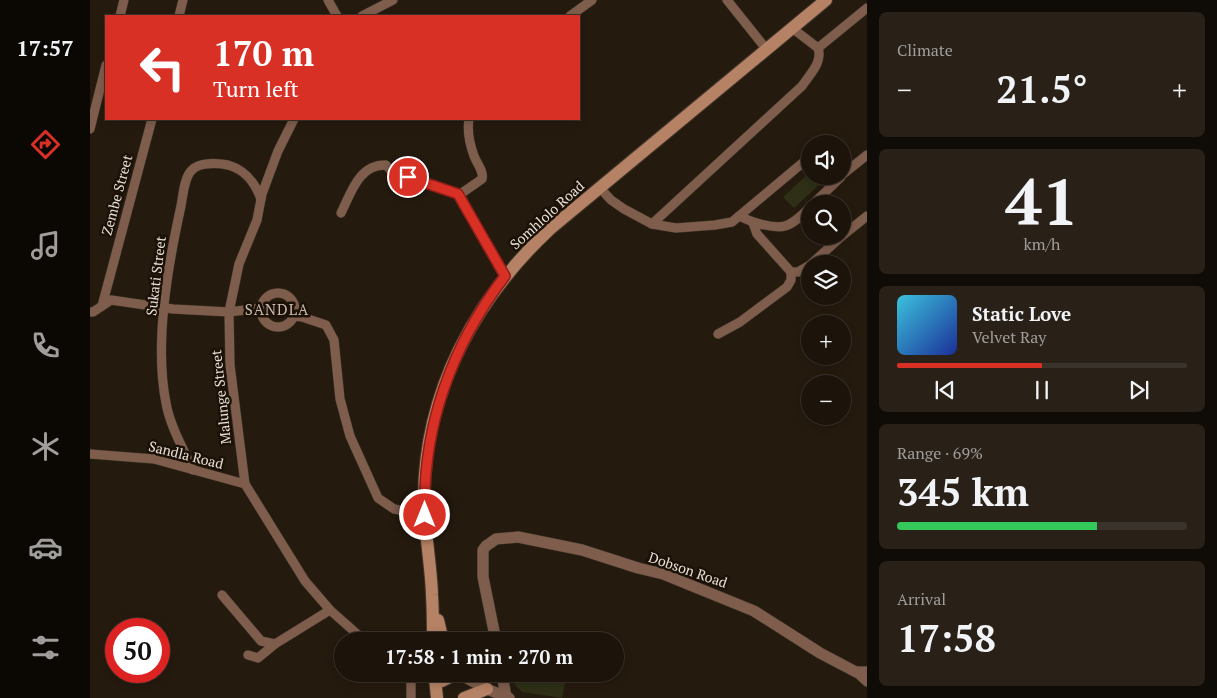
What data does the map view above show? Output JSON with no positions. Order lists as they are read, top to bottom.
{
  "streets": {
    "main road": ["Somhlolo Road"],
    "street": [
      "Zembe Street",
      "Sukati Street",
      "Malunge Street",
      "Sandla Road",
      "Dobson Road"
    ]
  },
  "crossings": [
    ["Sukati Street", "Malunge Street"],
    ["Sukati Street", "Sandla Road"],
    ["Malunge Street", "Sandla Road"]
  ],
  "districts": ["SANDLA"],
  "page": {
    "tabs": "17:57",
    "tile": [
      "Climate",
      ["41", "km/h"],
      ["Range · 69%", "345 km"],
      ["Arrival", "17:58"]
    ],
    "turn": ["170 m", "Turn left"],
    "heat": ["−", "21.5°", "+"],
    "map_buttons": ["+", "−"],
    "song": ["Static Love", "Velvet Ray"],
    "limit": "50",
    "trip": "17:58 · 1 min · 270 m"
  }
}
